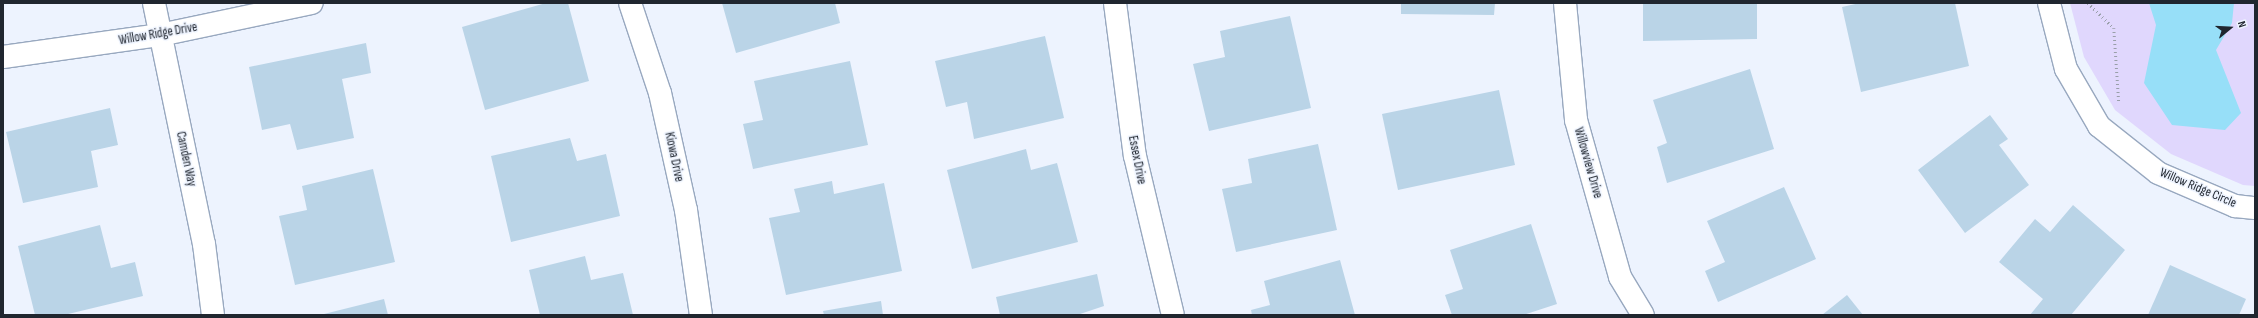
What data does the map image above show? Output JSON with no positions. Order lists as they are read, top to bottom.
{
  "streets": {
    "street": [
      "Willow Ridge Drive",
      "Kiowa Drive",
      "Camden Way",
      "Essex Drive",
      "Willowview Drive",
      "Willow Ridge Circle"
    ]
  },
  "crossings": [
    ["Willow Ridge Drive", "Camden Way"]
  ],
  "north": "right"
}
